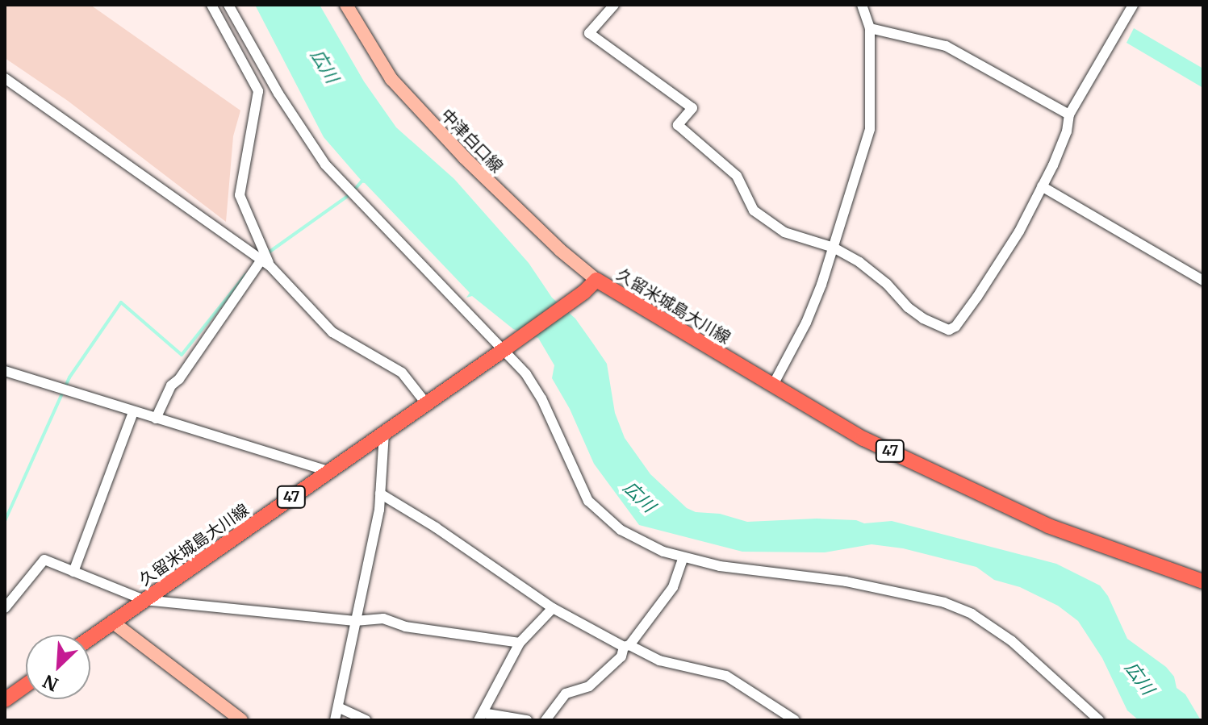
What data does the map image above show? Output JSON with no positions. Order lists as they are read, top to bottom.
{
  "streets": {
    "main road": ["中津白口線", "久留米城島大川線", "47"]
  },
  "crossings": [
    ["中津白口線", "久留米城島大川線"]
  ],
  "water": ["広川"],
  "north": "bottom left"
}
